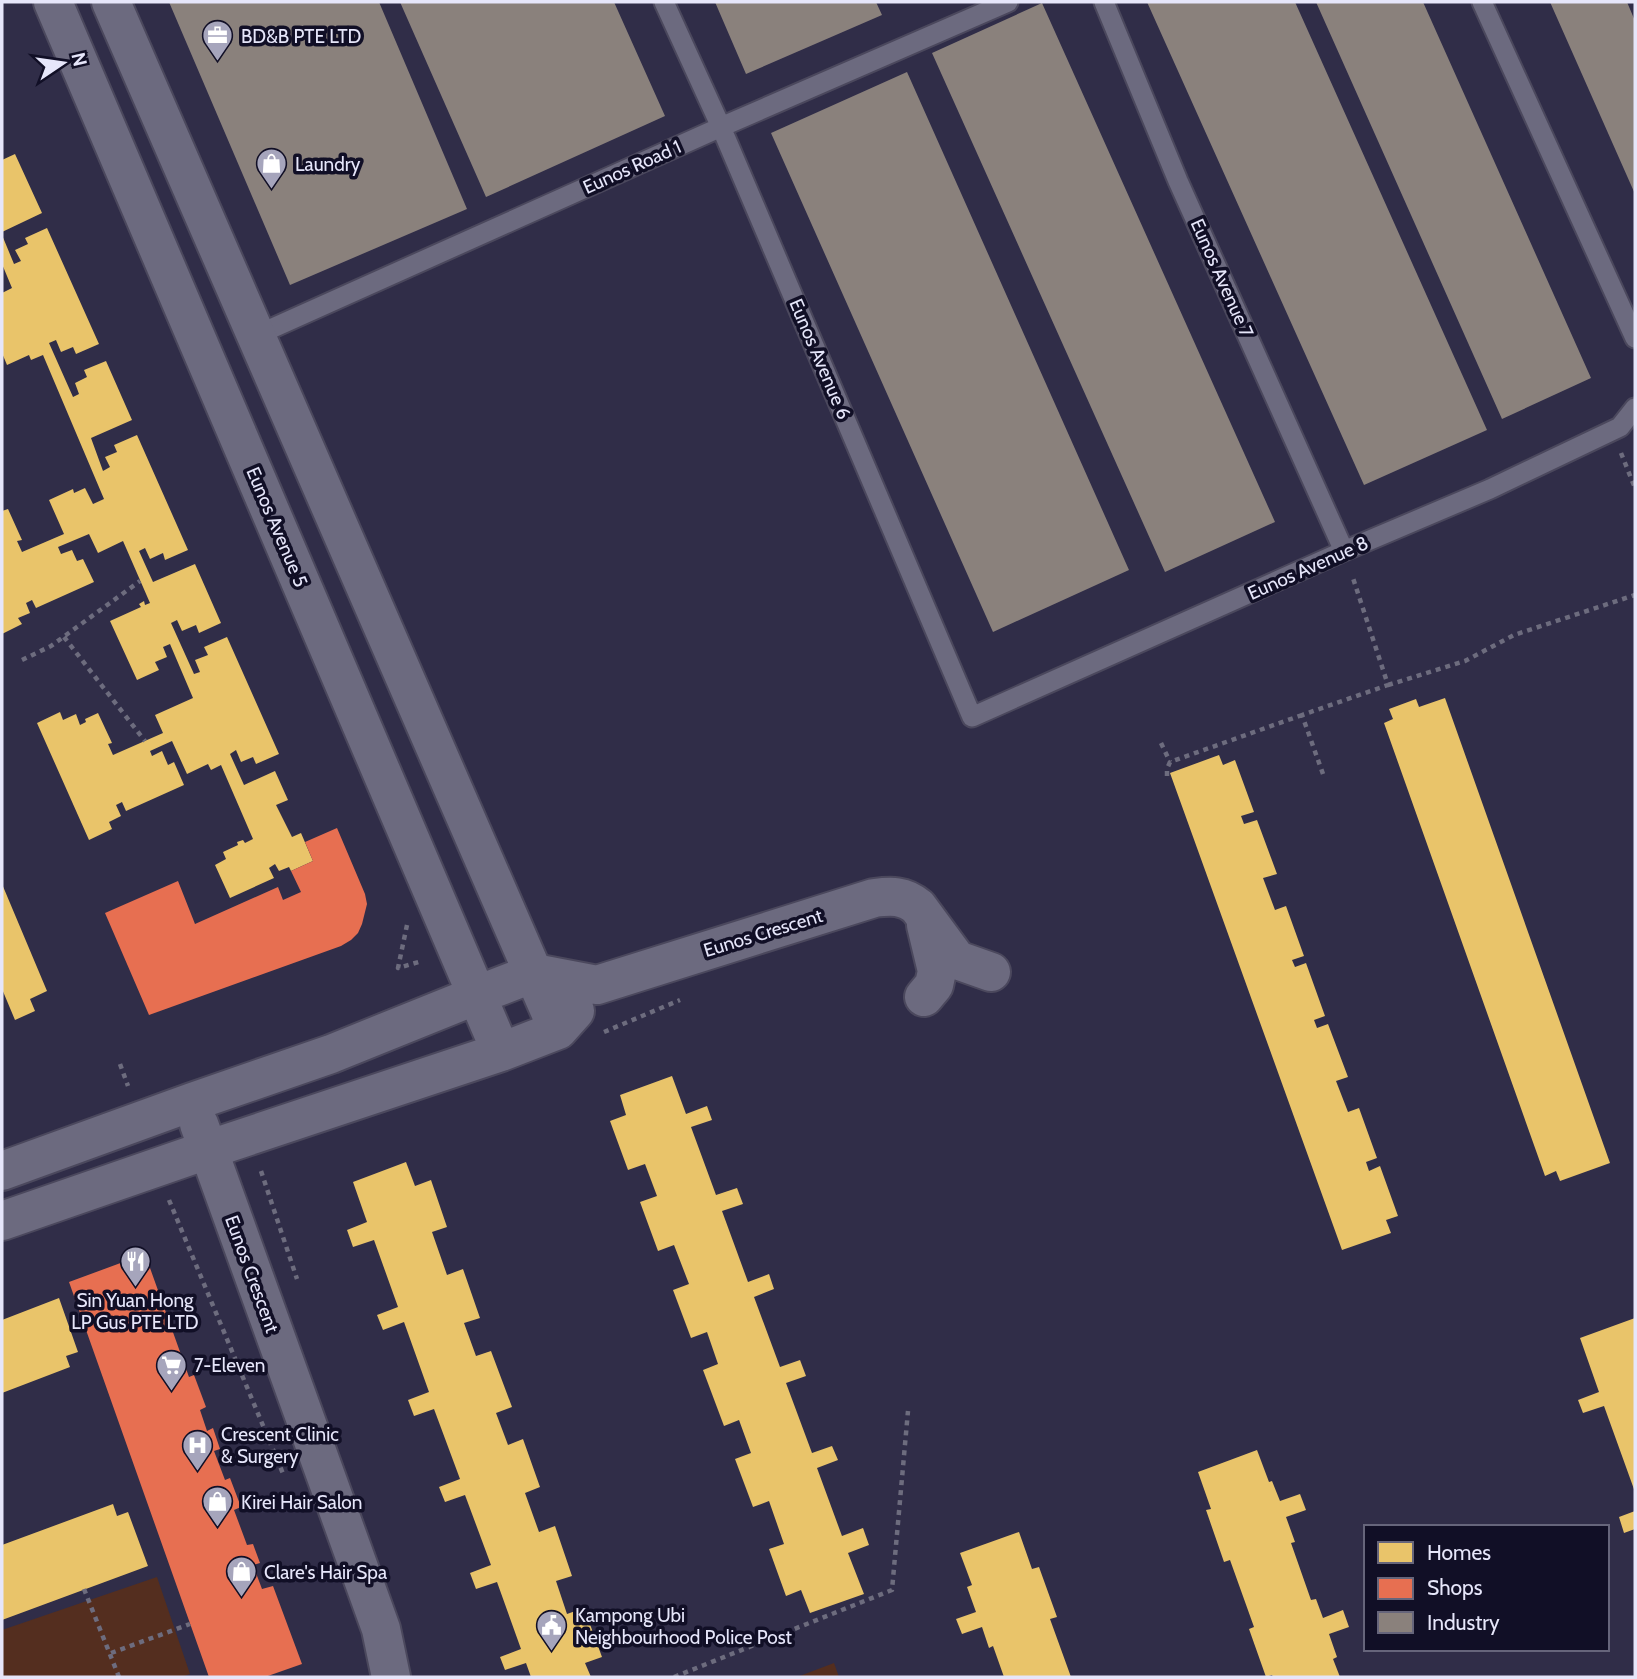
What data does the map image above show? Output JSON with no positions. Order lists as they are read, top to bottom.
{
  "streets": {
    "street": ["Eunos Avenue 5", "Eunos Crescent"],
    "lane": [
      "Eunos Road 1",
      "Eunos Avenue 7",
      "Eunos Avenue 6",
      "Eunos Avenue 8"
    ]
  },
  "crossings": [
    ["Eunos Road 1", "Eunos Avenue 6"],
    ["Eunos Avenue 7", "Eunos Avenue 8"],
    ["Eunos Avenue 6", "Eunos Avenue 8"]
  ],
  "places": {
    "office": ["BD&B PTE LTD"],
    "shop": ["Laundry", "Kirei Hair Salon", "Clare's Hair Spa"],
    "restaurant": ["Sin Yuan Hong LP Gus PTE LTD"],
    "supermarket": ["7-Eleven"],
    "hospital": ["Crescent Clinic & Surgery"],
    "public building": ["Kampong Ubi Neighbourhood Police Post"]
  },
  "legend": ["Homes", "Shops", "Industry"],
  "north": "right"
}
